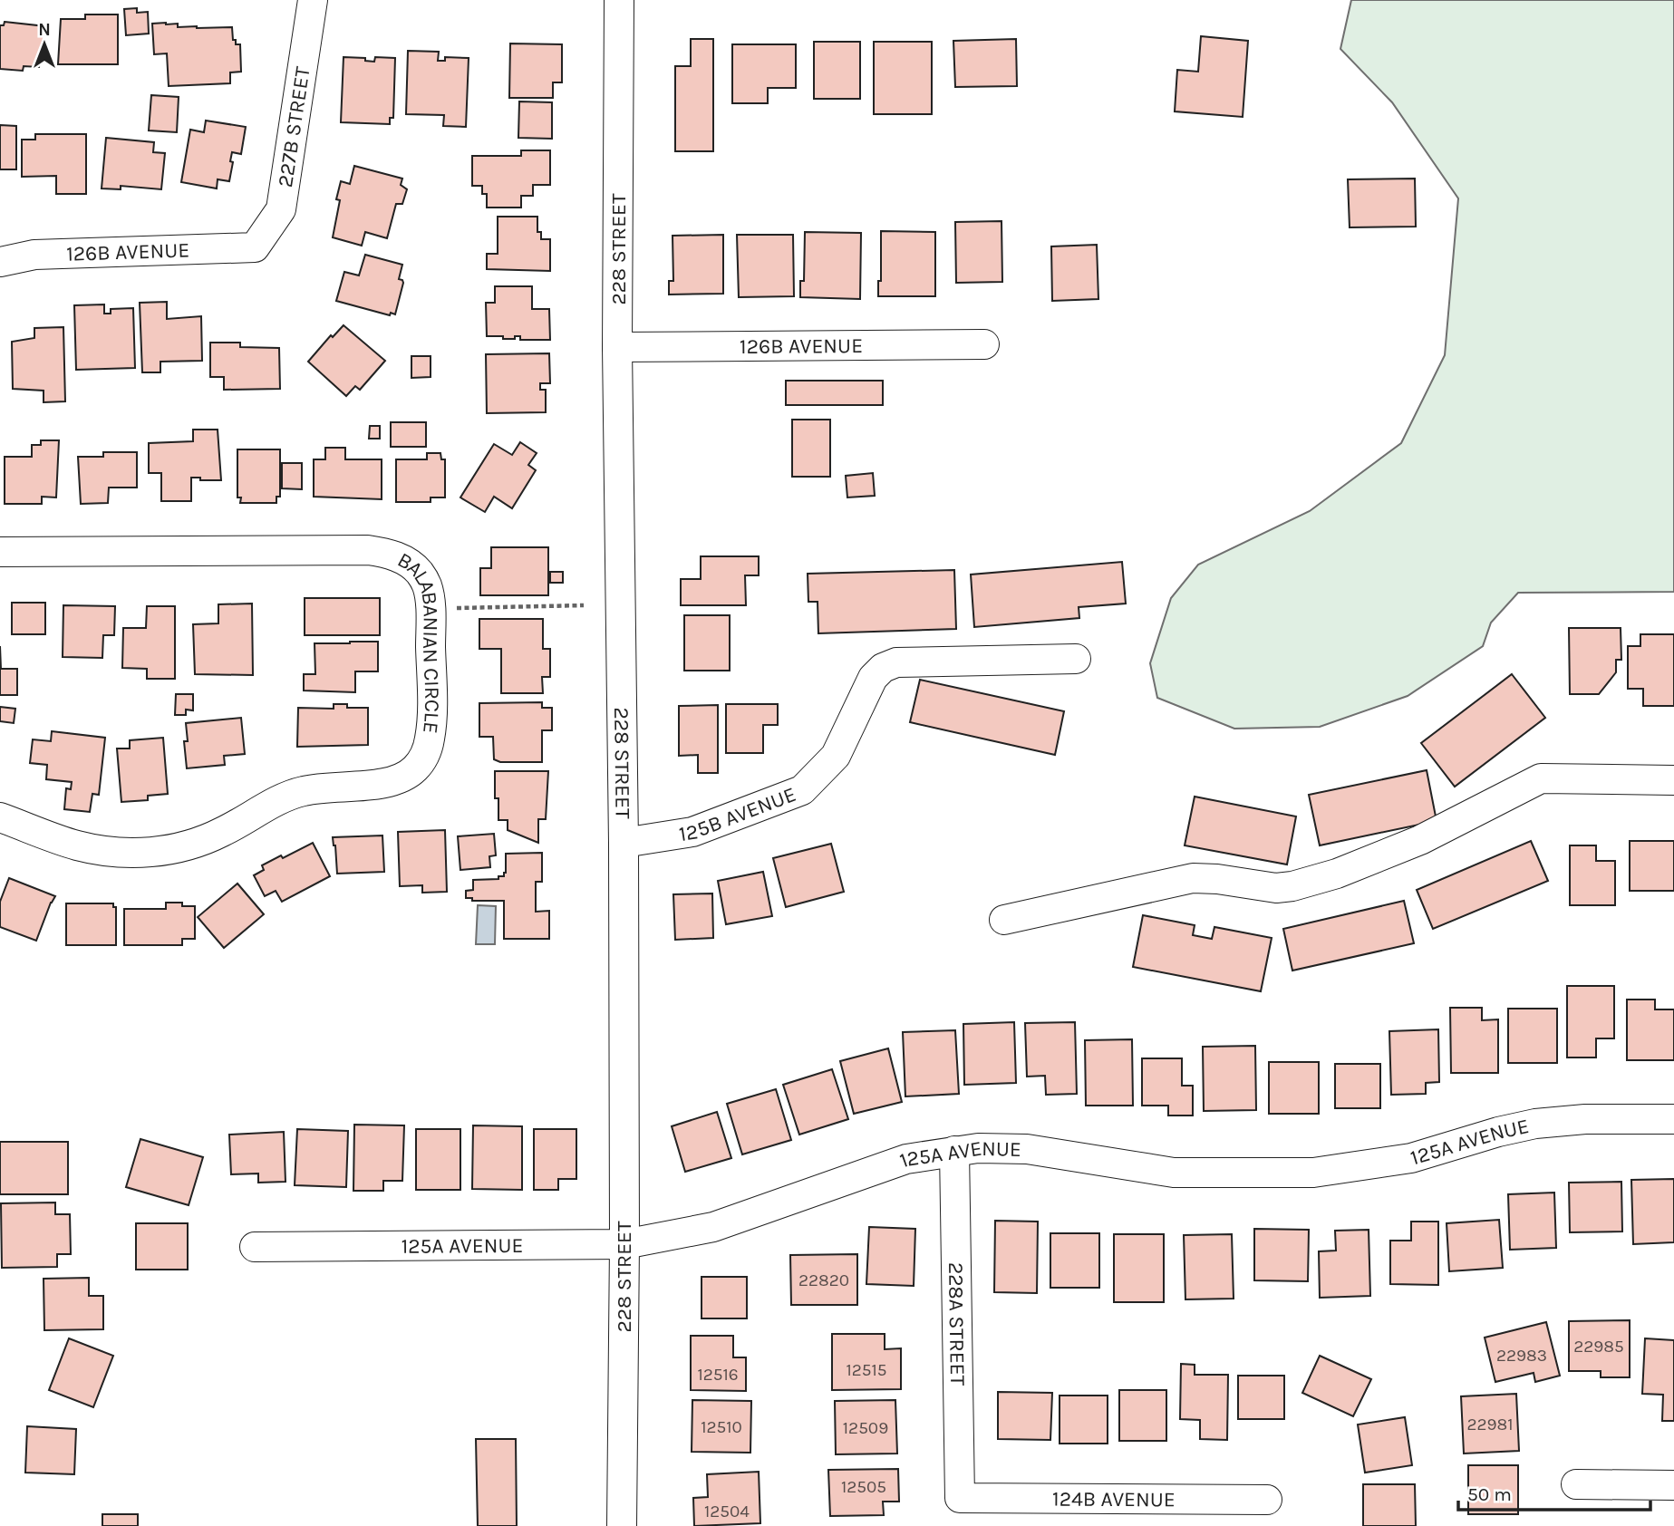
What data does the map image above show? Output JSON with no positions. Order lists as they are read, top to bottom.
{
  "streets": {
    "street": [
      "227B STREET",
      "228 STREET",
      "126B AVENUE",
      "BALABANIAN CIRCLE",
      "125B AVENUE",
      "125A AVENUE",
      "228A STREET",
      "124B AVENUE"
    ]
  },
  "crossings": [
    ["227B STREET", "126B AVENUE"],
    ["228 STREET", "126B AVENUE"],
    ["228 STREET", "125B AVENUE"],
    ["228 STREET", "125A AVENUE"],
    ["125A AVENUE", "228A STREET"],
    ["228A STREET", "124B AVENUE"]
  ],
  "house_numbers": [
    "22820",
    "22985",
    "22983",
    "12515",
    "12516",
    "22981",
    "12510",
    "12509",
    "12505",
    "12504"
  ],
  "scale_bar": "50 m",
  "north": "top"
}
